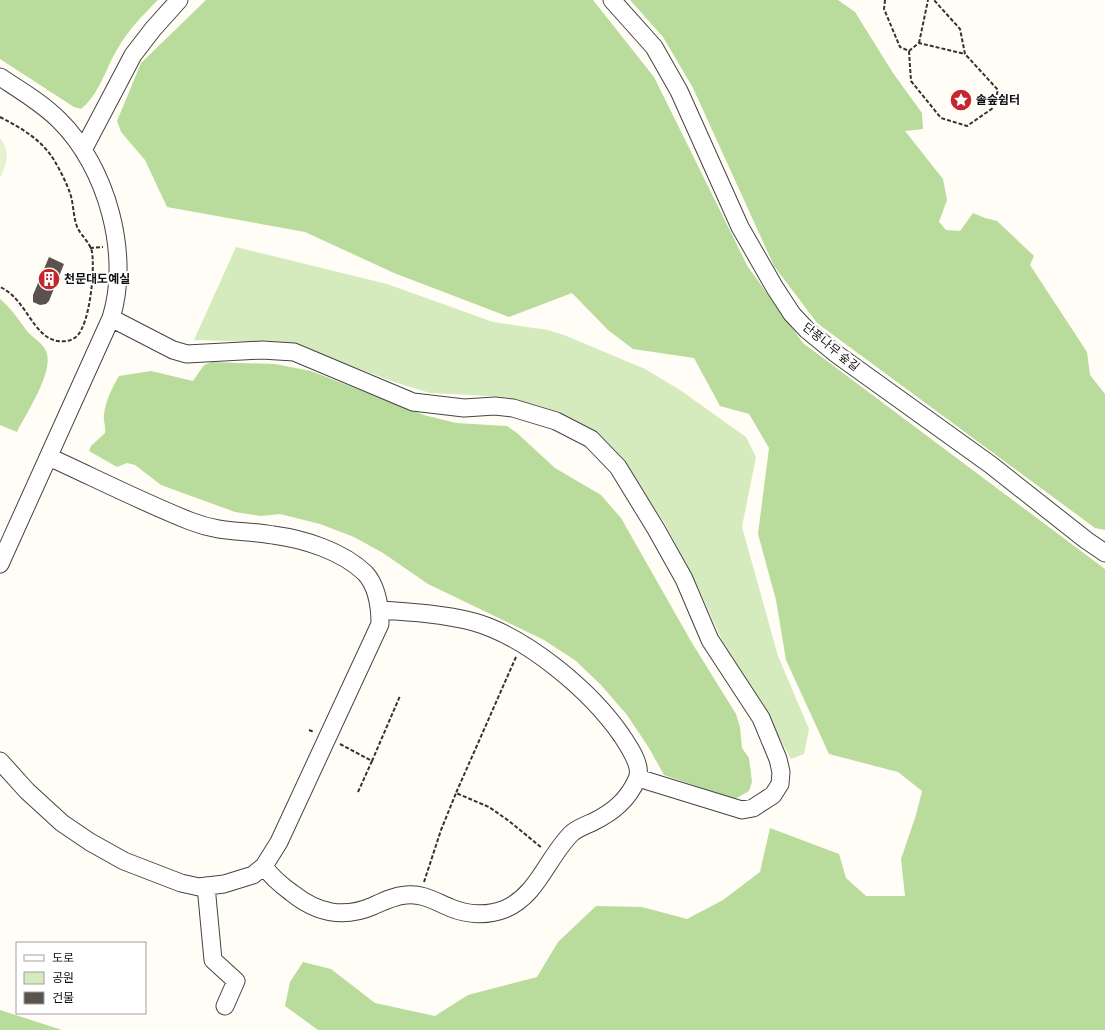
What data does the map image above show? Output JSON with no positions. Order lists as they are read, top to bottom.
{
  "streets": {
    "lane": ["단풍나무 숲길"]
  },
  "places": {
    "place": ["솔숲쉼터"],
    "building": ["천문대도예실"]
  },
  "legend": ["도로", "공원", "건물"]
}
